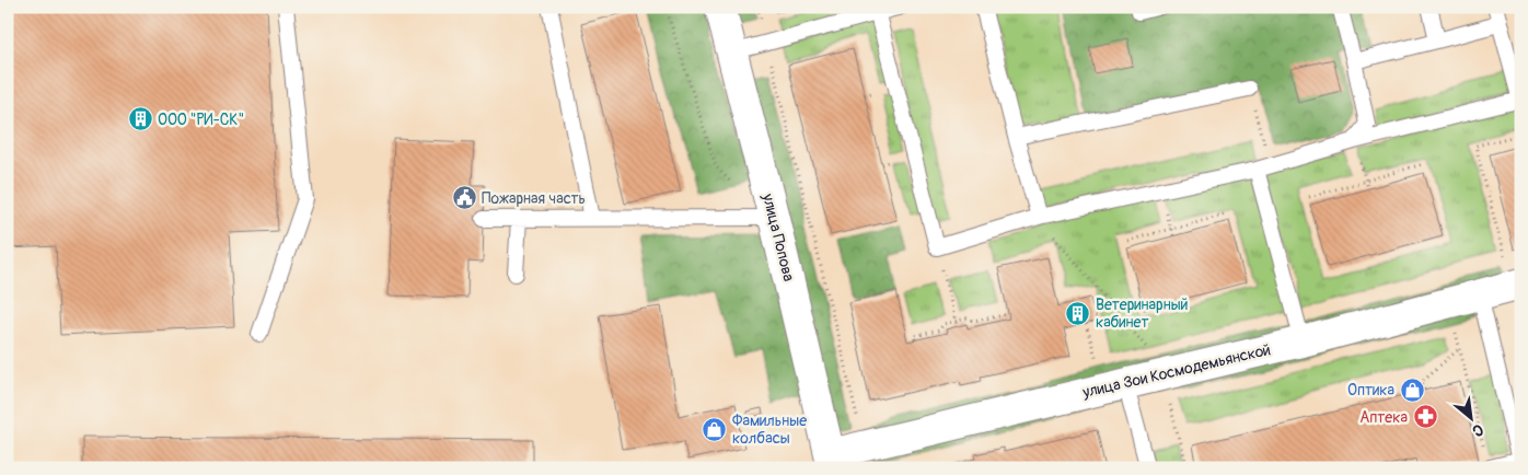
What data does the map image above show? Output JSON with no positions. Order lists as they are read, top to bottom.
{
  "streets": {
    "street": ["улица Попова", "улица Зои Космодемьянской"]
  },
  "crossings": [
    ["улица Попова", "улица Зои Космодемьянской"]
  ],
  "places": {
    "building": ["ООО \"РИ-СК\"", "Ветеринарный кабинет"],
    "public building": ["Пожарная часть"],
    "shop": ["Оптика", "Фамильные колбасы"],
    "pharmacy": ["Аптека"]
  },
  "north": "bottom right"
}
